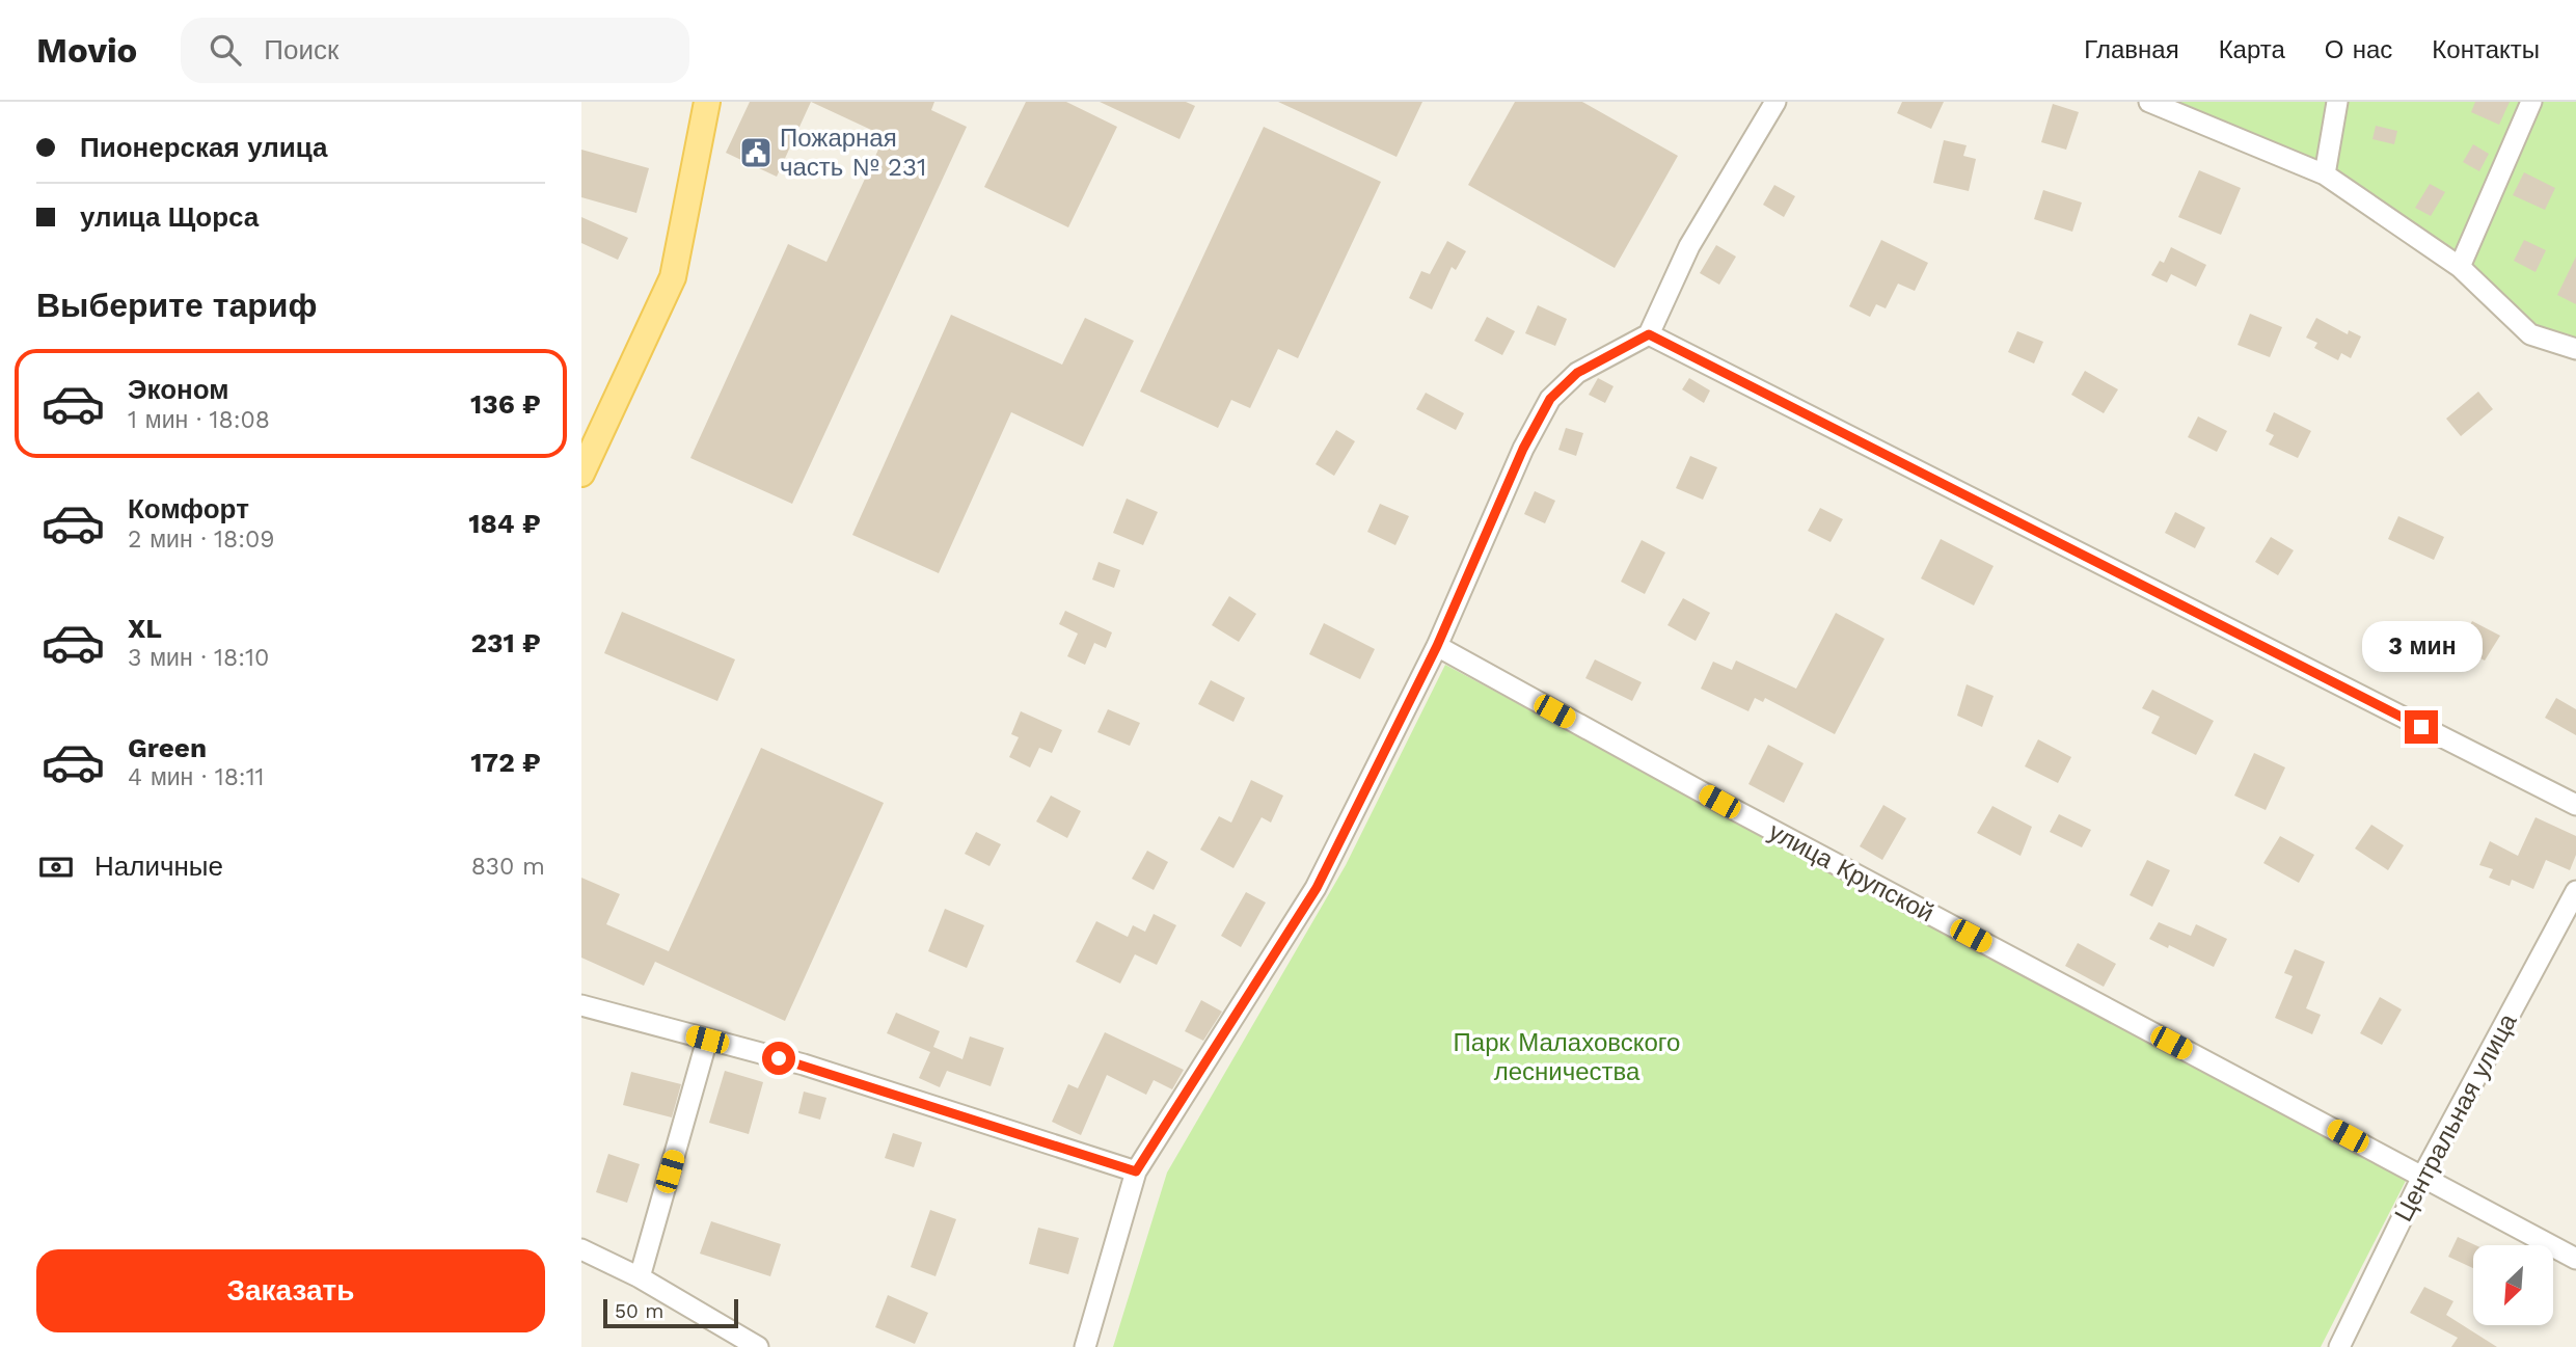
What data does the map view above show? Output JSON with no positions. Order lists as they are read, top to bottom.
{
  "streets": {
    "street": ["улица Крупской", "Центральная улица"]
  },
  "crossings": [
    ["улица Крупской", "Центральная улица"]
  ],
  "parks": ["Парк Малаховского лесничества"],
  "places": {
    "public building": ["Пожарная часть № 231"]
  },
  "scale_bar": "50 m",
  "north": "bottom left",
  "page": {
    "header": "Movio",
    "search": "Поиск",
    "nav": [
      "Главная",
      "Карта",
      "О нас",
      "Контакты"
    ],
    "banner": ["Пионерская улица", "улица Щорса"],
    "heading": "Выберите тариф",
    "list": [
      {
        "name": "Эконом",
        "note": "1 мин · 18:08",
        "value": "136 ₽"
      },
      {
        "name": "Комфорт",
        "note": "2 мин · 18:09",
        "value": "184 ₽"
      },
      {
        "name": "XL",
        "note": "3 мин · 18:10",
        "value": "231 ₽"
      },
      {
        "name": "Green",
        "note": "4 мин · 18:11",
        "value": "172 ₽"
      }
    ],
    "bubble": "3 мин",
    "pay": ["Наличные", "830 m"],
    "buttons": "Заказать",
    "scale": "50 m"
  }
}
